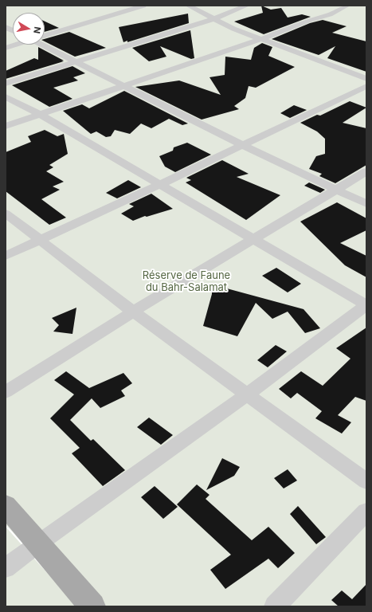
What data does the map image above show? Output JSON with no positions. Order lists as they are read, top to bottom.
{
  "parks": ["Réserve de Faune du Bahr-Salamat"],
  "north": "right"
}
